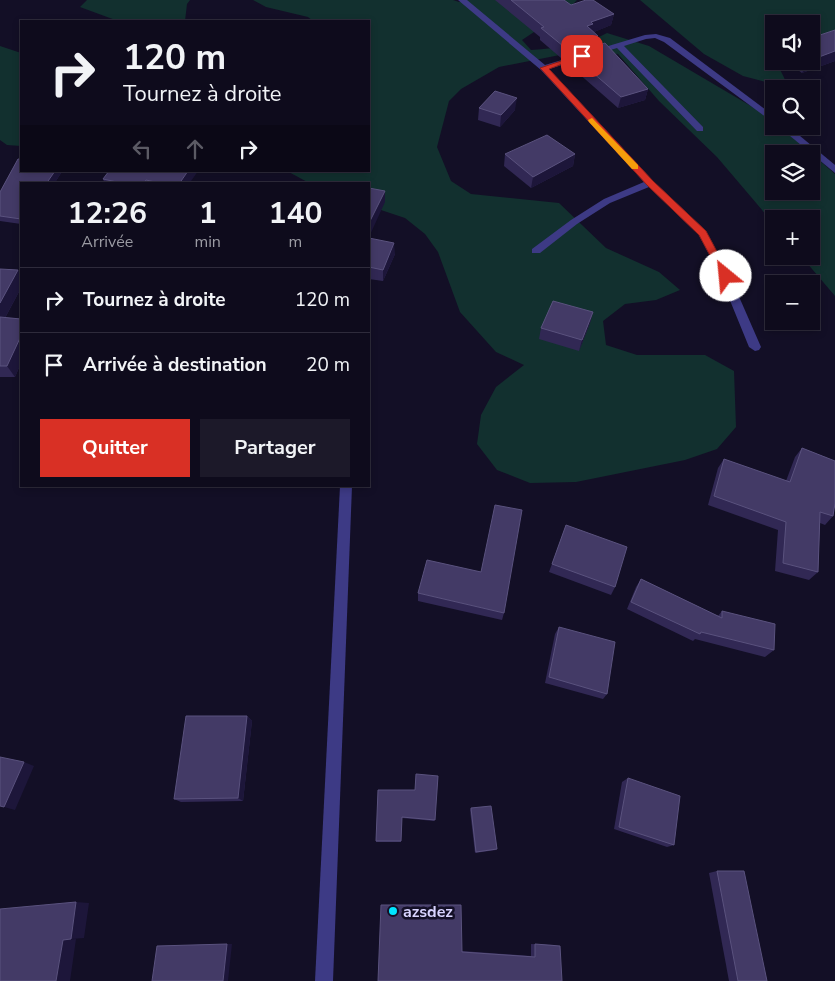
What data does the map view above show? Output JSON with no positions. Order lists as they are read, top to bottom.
{
  "places": ["azsdez"],
  "page": {
    "map_buttons": ["+", "−"],
    "turn": ["120 m", "Tournez à droite"],
    "eta": [
      "12:26",
      "Arrivée",
      "1",
      "min",
      "140",
      "m"
    ],
    "list": [
      {
        "name": "Tournez à droite",
        "value": "120 m"
      },
      {
        "name": "Arrivée à destination",
        "value": "20 m"
      }
    ],
    "buttons": ["Quitter", "Partager"]
  }
}
